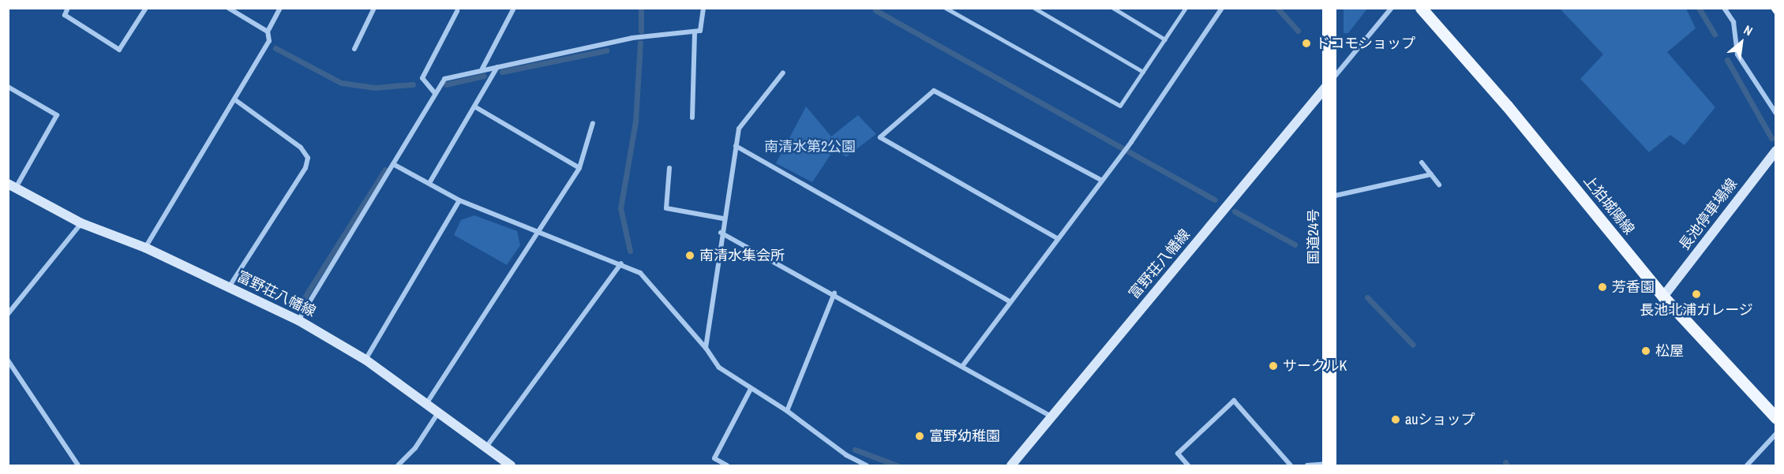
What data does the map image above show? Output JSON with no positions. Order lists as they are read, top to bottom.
{
  "streets": {
    "highway": ["国道24号"],
    "main road": ["上狛城陽線", "長池停車場線", "富野荘八幡線"]
  },
  "crossings": [
    ["上狛城陽線", "長池停車場線"],
    ["国道24号", "富野荘八幡線"]
  ],
  "parks": ["南清水第2公園"],
  "places": [
    "ドコモショップ",
    "南清水集会所",
    "芳香園",
    "長池北浦ガレージ",
    "松屋",
    "サークルK",
    "auショップ",
    "富野幼稚園"
  ],
  "north": "top right"
}
